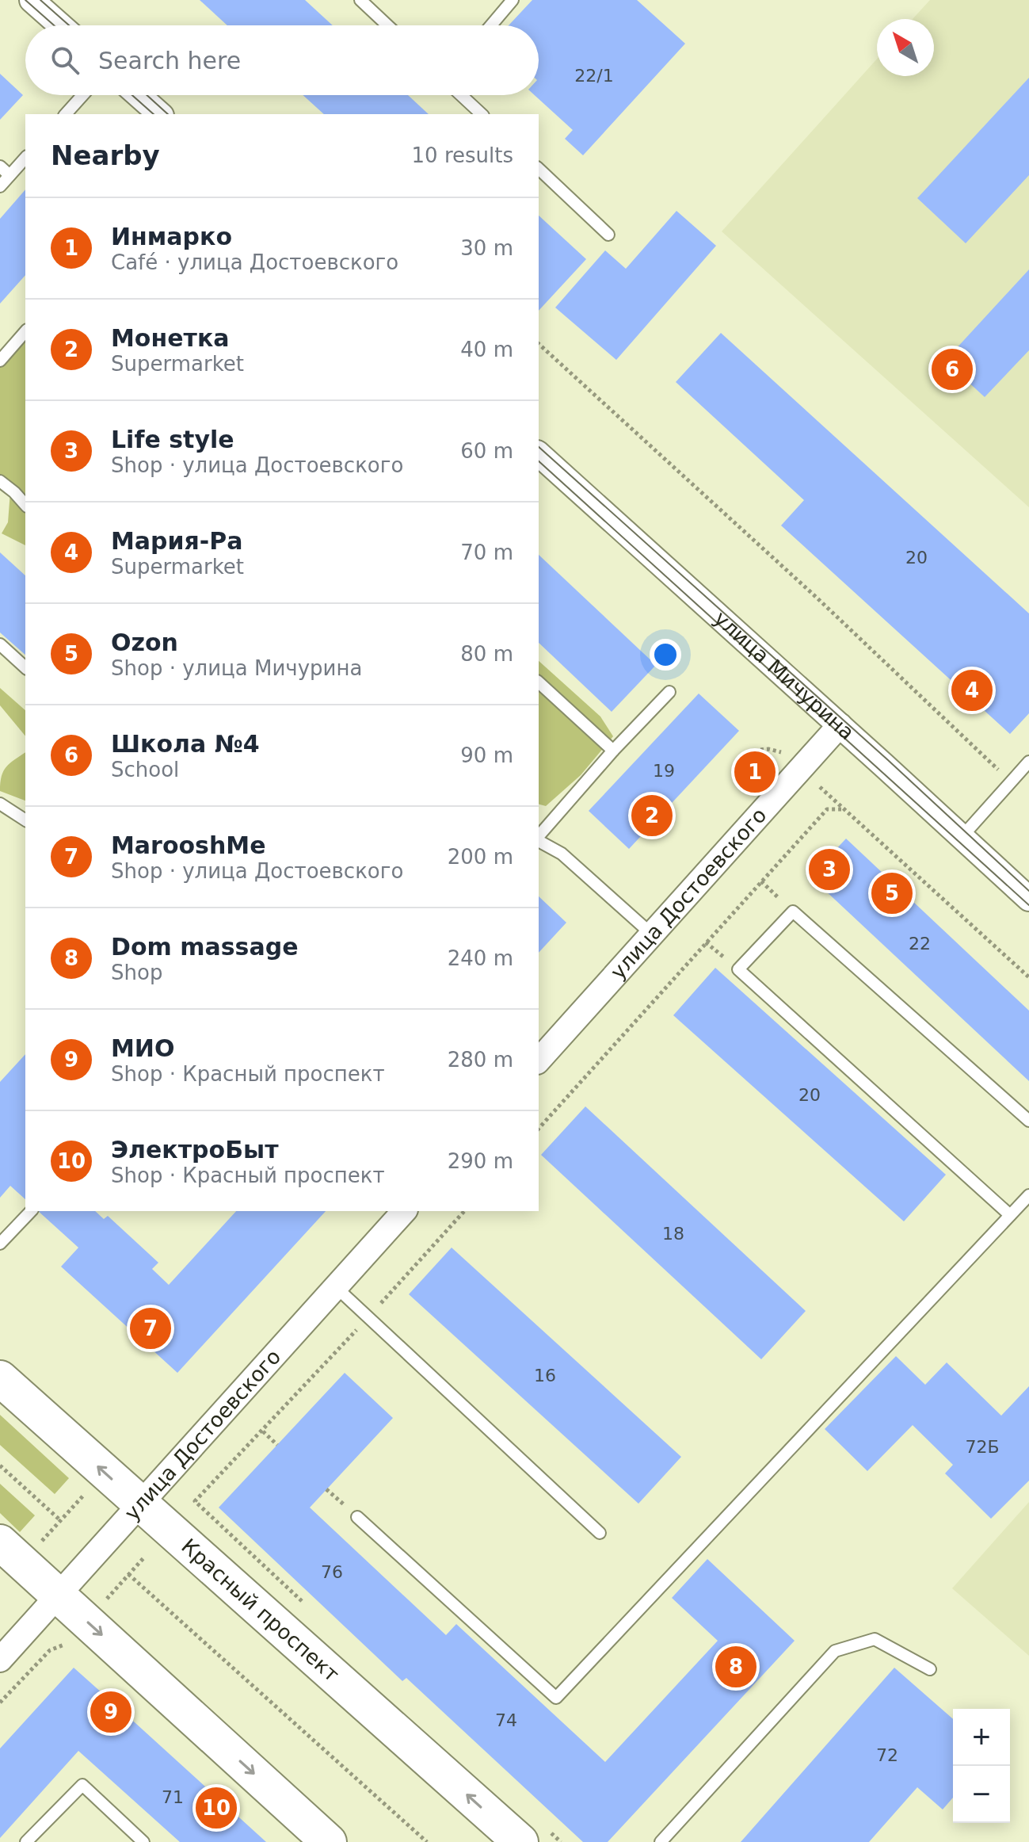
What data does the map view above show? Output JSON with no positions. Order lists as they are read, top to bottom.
{
  "streets": {
    "main road": ["Красный проспект"],
    "street": ["улица Мичурина", "улица Достоевского"]
  },
  "crossings": [
    ["улица Мичурина", "улица Достоевского"],
    ["улица Достоевского", "Красный проспект"]
  ],
  "house_numbers": [
    "22/1",
    "20",
    "19",
    "22",
    "20",
    "18",
    "16",
    "72Б",
    "76",
    "74",
    "72",
    "71"
  ],
  "north": "top left",
  "page": {
    "search": "Search here",
    "heading": ["Nearby", "10 results"],
    "list": [
      {
        "mark": "1",
        "name": "Инмарко",
        "note": "Café · улица Достоевского",
        "value": "30 m"
      },
      {
        "mark": "2",
        "name": "Монетка",
        "note": "Supermarket",
        "value": "40 m"
      },
      {
        "mark": "3",
        "name": "Life style",
        "note": "Shop · улица Достоевского",
        "value": "60 m"
      },
      {
        "mark": "4",
        "name": "Мария-Ра",
        "note": "Supermarket",
        "value": "70 m"
      },
      {
        "mark": "5",
        "name": "Ozon",
        "note": "Shop · улица Мичурина",
        "value": "80 m"
      },
      {
        "mark": "6",
        "name": "Школа №4",
        "note": "School",
        "value": "90 m"
      },
      {
        "mark": "7",
        "name": "MarooshMe",
        "note": "Shop · улица Достоевского",
        "value": "200 m"
      },
      {
        "mark": "8",
        "name": "Dom massage",
        "note": "Shop",
        "value": "240 m"
      },
      {
        "mark": "9",
        "name": "МИО",
        "note": "Shop · Красный проспект",
        "value": "280 m"
      },
      {
        "mark": "10",
        "name": "ЭлектроБыт",
        "note": "Shop · Красный проспект",
        "value": "290 m"
      }
    ],
    "pins": [
      "6",
      "4",
      "1",
      "2",
      "3",
      "5",
      "7",
      "8",
      "9",
      "10"
    ],
    "map_buttons": ["+", "−"]
  }
}
